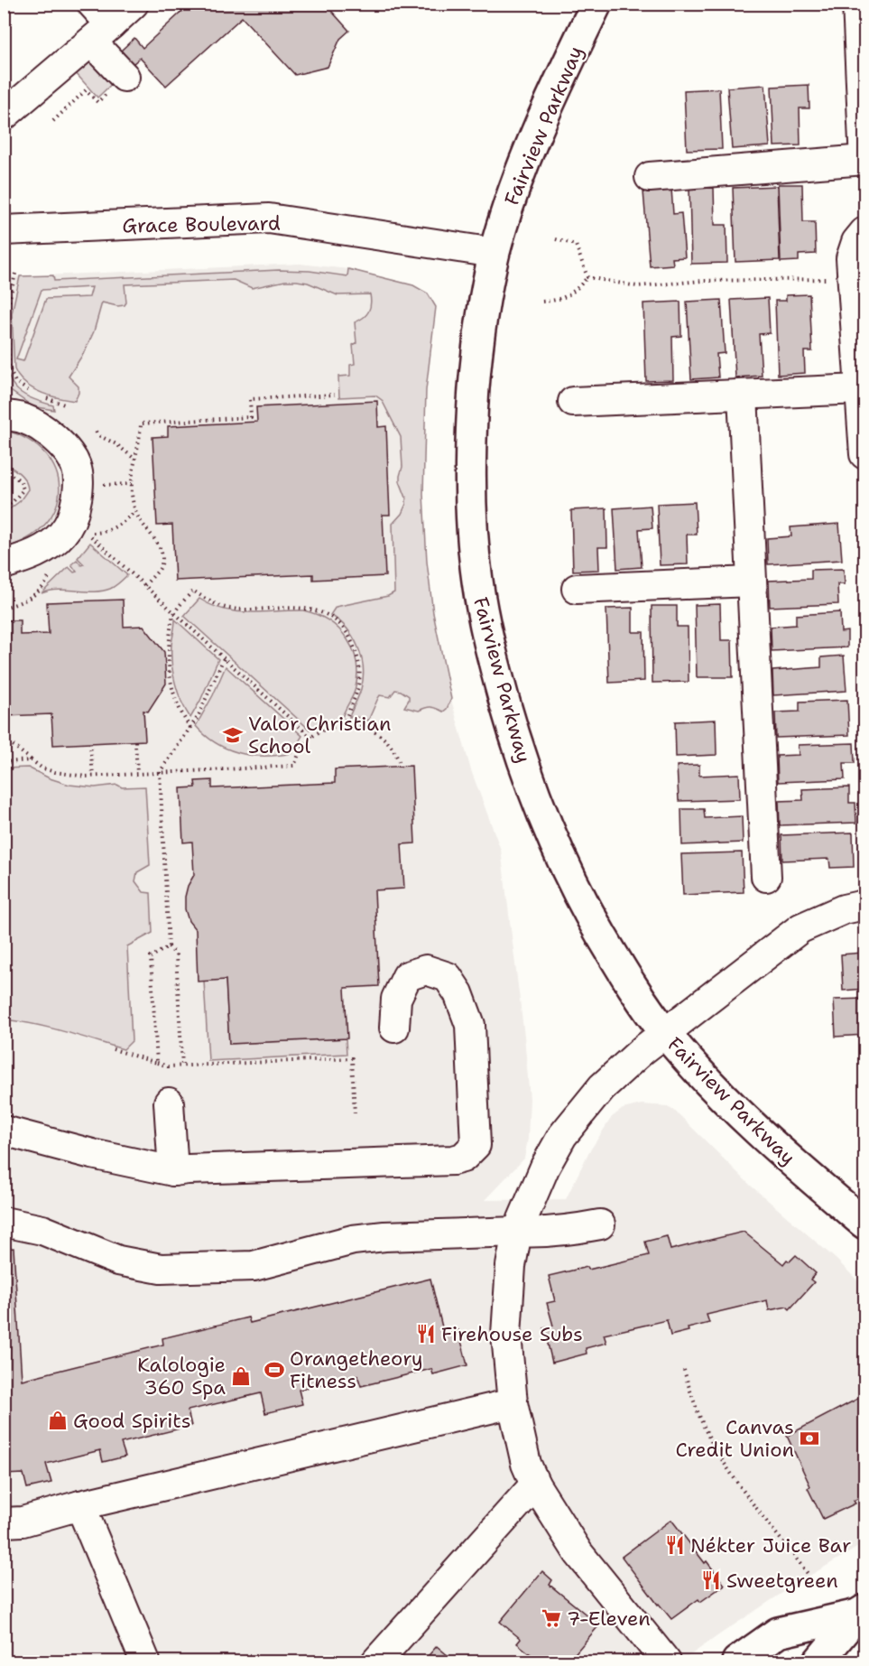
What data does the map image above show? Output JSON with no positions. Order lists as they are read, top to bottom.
{
  "streets": {
    "main road": ["Fairview Parkway"],
    "street": ["Grace Boulevard"]
  },
  "crossings": [
    ["Fairview Parkway", "Grace Boulevard"]
  ],
  "places": {
    "school or university": ["Valor Christian School"],
    "restaurant": ["Firehouse Subs", "Nékter Juice Bar", "Sweetgreen"],
    "sports": ["Orangetheory Fitness"],
    "shop": ["Kalologie 360 Spa", "Good Spirits"],
    "bank": ["Canvas Credit Union"],
    "supermarket": ["7-Eleven"]
  }
}
